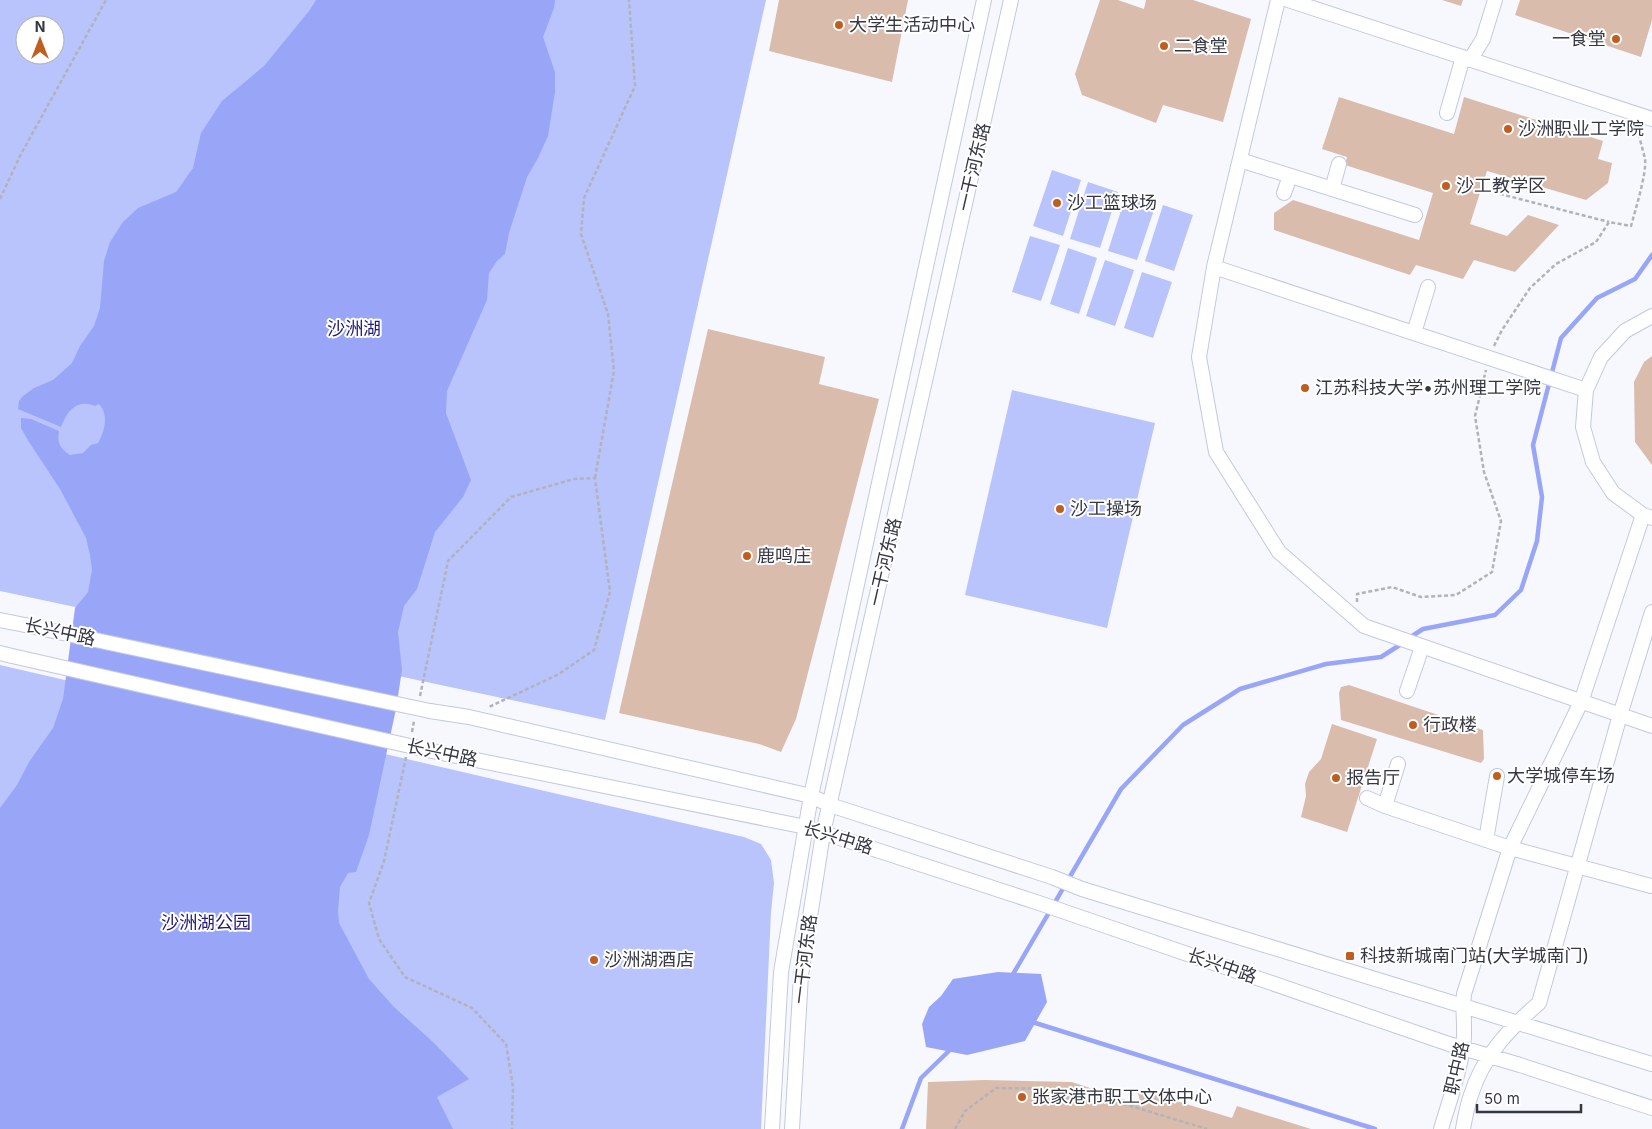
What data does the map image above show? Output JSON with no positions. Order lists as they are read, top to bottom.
{
  "streets": {
    "street": ["一干河东路", "长兴中路", "职中路"]
  },
  "crossings": [
    ["一干河东路", "长兴中路"],
    ["长兴中路", "职中路"]
  ],
  "parks": ["沙洲湖", "沙洲湖公园"],
  "places": {
    "other": [
      "大学生活动中心",
      "一食堂",
      "二食堂",
      "沙洲职业工学院",
      "沙工教学区",
      "沙工篮球场",
      "江苏科技大学•苏州理工学院",
      "沙工操场",
      "鹿鸣庄",
      "行政楼",
      "大学城停车场",
      "报告厅",
      "沙洲湖酒店",
      "张家港市职工文体中心"
    ],
    "transit": ["科技新城南门站(大学城南门)"]
  },
  "scale_bar": "50 m",
  "north": "top"
}
